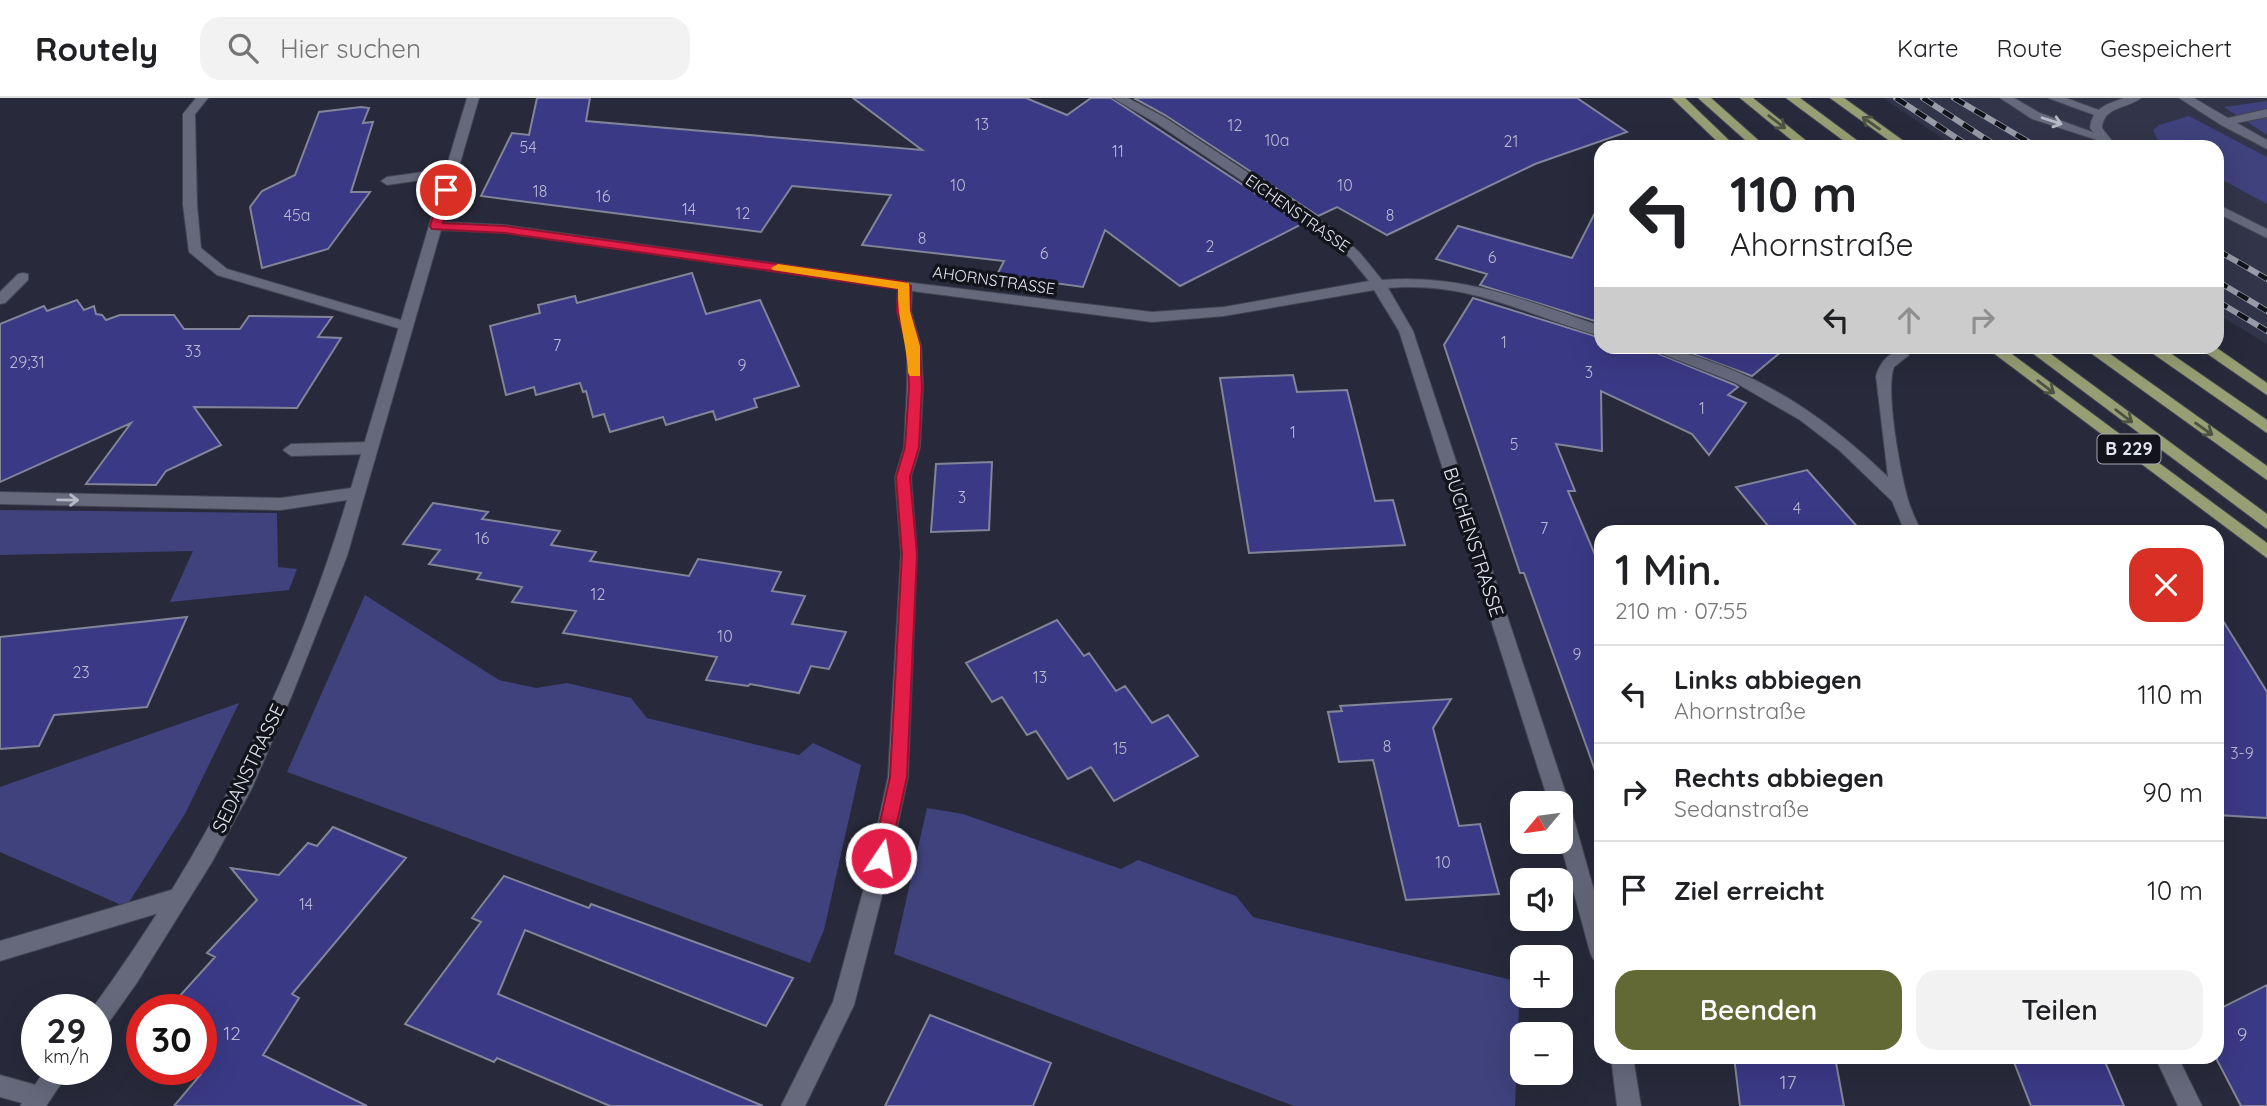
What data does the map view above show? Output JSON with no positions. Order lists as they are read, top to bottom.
{
  "streets": {
    "main road": ["B 229"],
    "street": [
      "EICHENSTRASSE",
      "AHORNSTRASSE",
      "BUCHENSTRASSE",
      "SEDANSTRASSE"
    ]
  },
  "crossings": [
    ["EICHENSTRASSE", "AHORNSTRASSE"],
    ["EICHENSTRASSE", "BUCHENSTRASSE"],
    ["AHORNSTRASSE", "BUCHENSTRASSE"],
    ["AHORNSTRASSE", "SEDANSTRASSE"]
  ],
  "house_numbers": [
    "13",
    "12",
    "10a",
    "21",
    "54",
    "11",
    "10",
    "10",
    "18",
    "16",
    "14",
    "12",
    "45a",
    "8",
    "8",
    "2",
    "6",
    "6",
    "1",
    "7",
    "33",
    "29;31",
    "9",
    "3",
    "1",
    "1",
    "5",
    "3",
    "4",
    "7",
    "16",
    "12",
    "10",
    "9",
    "23",
    "13",
    "8",
    "15",
    "3-9",
    "10",
    "14",
    "12",
    "9",
    "17"
  ],
  "north": "bottom left",
  "page": {
    "header": "Routely",
    "search": "Hier suchen",
    "nav": ["Karte", "Route", "Gespeichert"],
    "turn": ["110 m", "Ahornstraße"],
    "heading": ["1 Min.", "210 m · 07:55"],
    "list": [
      {
        "name": "Links abbiegen",
        "note": "Ahornstraße",
        "value": "110 m"
      },
      {
        "name": "Rechts abbiegen",
        "note": "Sedanstraße",
        "value": "90 m"
      },
      {
        "name": "Ziel erreicht",
        "value": "10 m"
      }
    ],
    "map_buttons": ["+", "−"],
    "buttons": ["Beenden", "Teilen"],
    "speed": "29 km/h",
    "limit": "30"
  }
}
